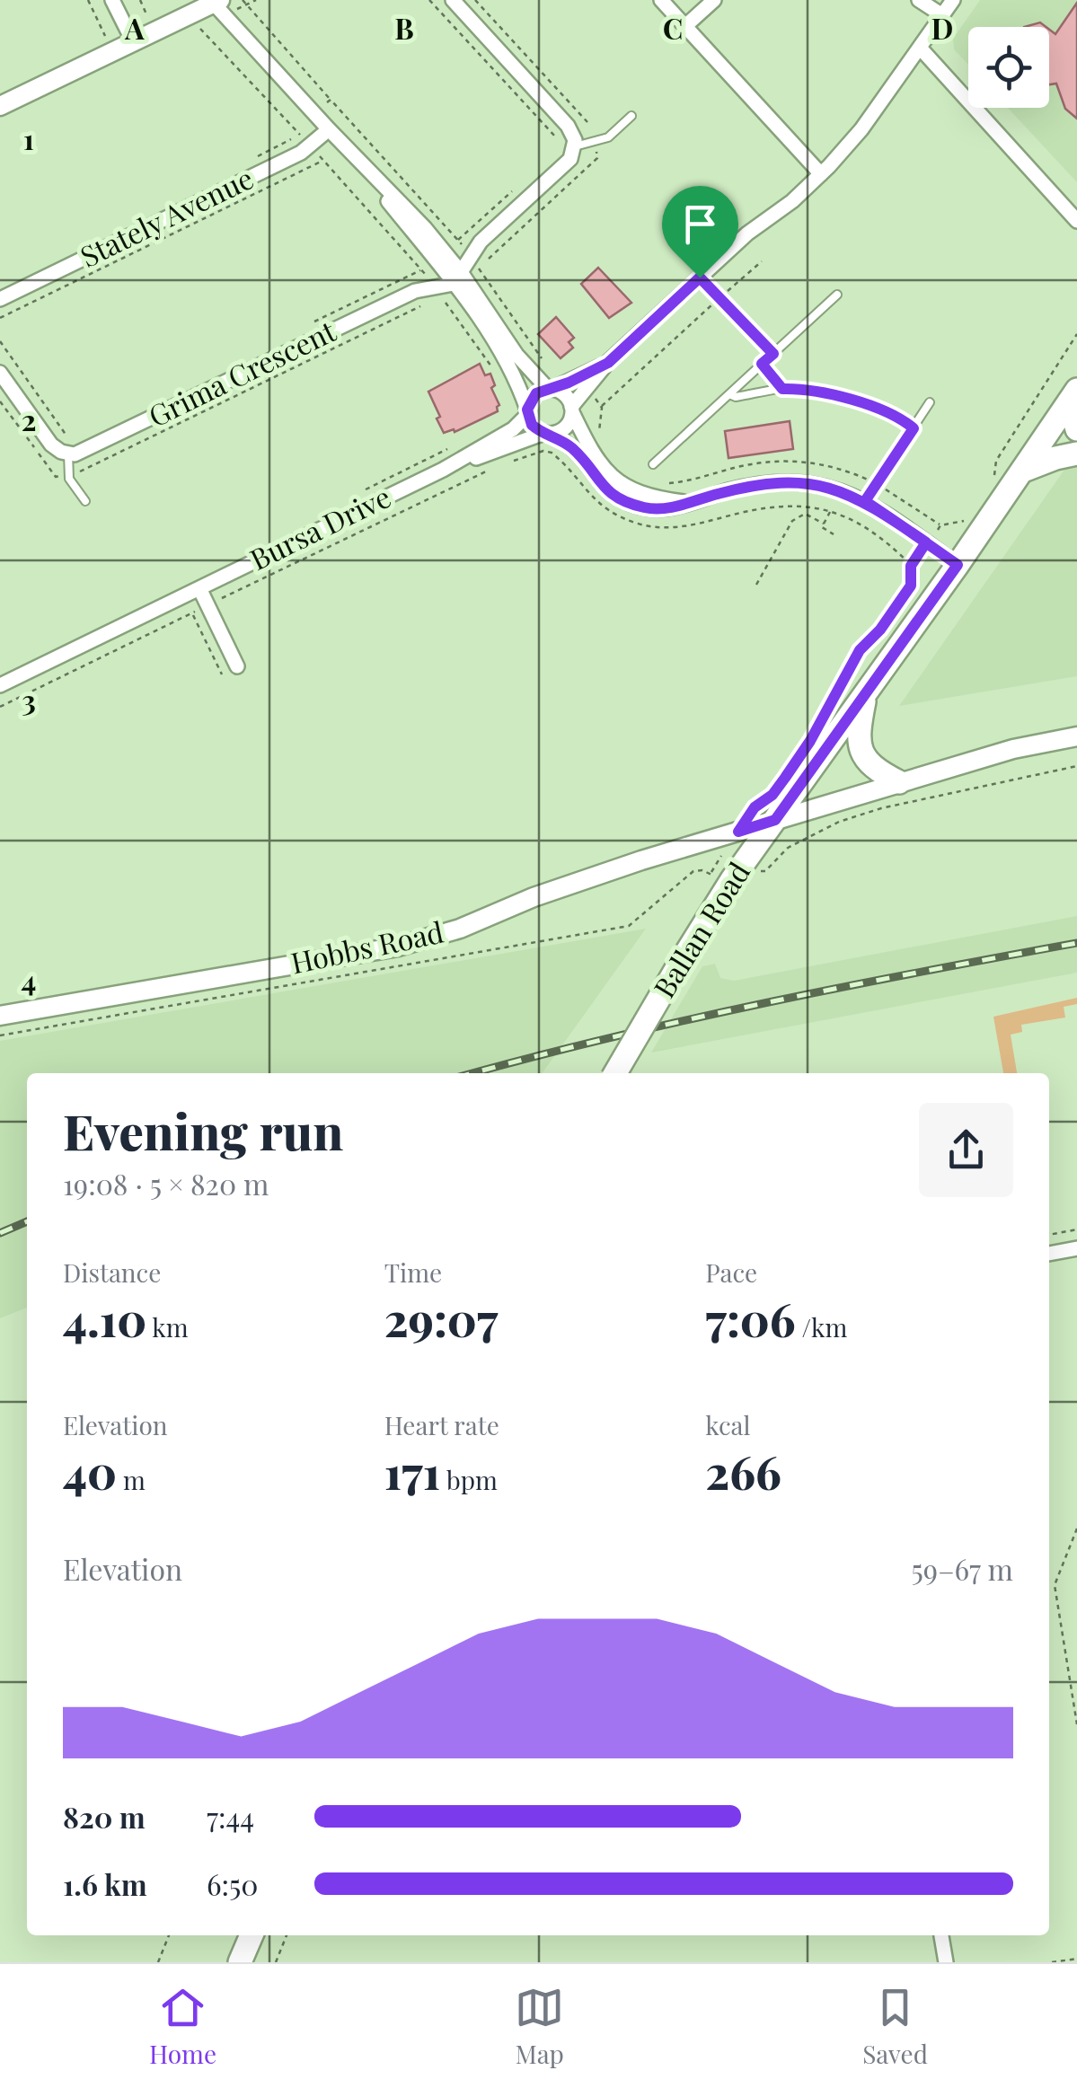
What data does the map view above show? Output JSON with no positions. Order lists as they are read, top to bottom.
{
  "streets": {
    "main road": ["Ballan Road"],
    "street": [
      "Stately Avenue",
      "Grima Crescent",
      "Bursa Drive",
      "Hobbs Road"
    ]
  },
  "crossings": [
    ["Ballan Road", "Hobbs Road"]
  ],
  "page": {
    "heading": ["Evening run", "19:08 · 5 × 820 m"],
    "stats": [
      ["Distance", "4.10 km"],
      ["Time", "29:07"],
      ["Pace", "7:06 /km"],
      ["Elevation", "40 m"],
      ["Heart rate", "171 bpm"],
      ["kcal", "266"]
    ],
    "chart": ["Elevation", "59–67 m"],
    "list": [
      {
        "name": "820 m",
        "note": "7:44"
      },
      {
        "name": "1.6 km",
        "note": "6:50"
      }
    ],
    "tabs": ["Home", "Map", "Saved"]
  },
  "grid": {
    "columns": [
      "A",
      "B",
      "C",
      "D"
    ],
    "rows": [
      "1",
      "2",
      "3",
      "4"
    ]
  }
}
